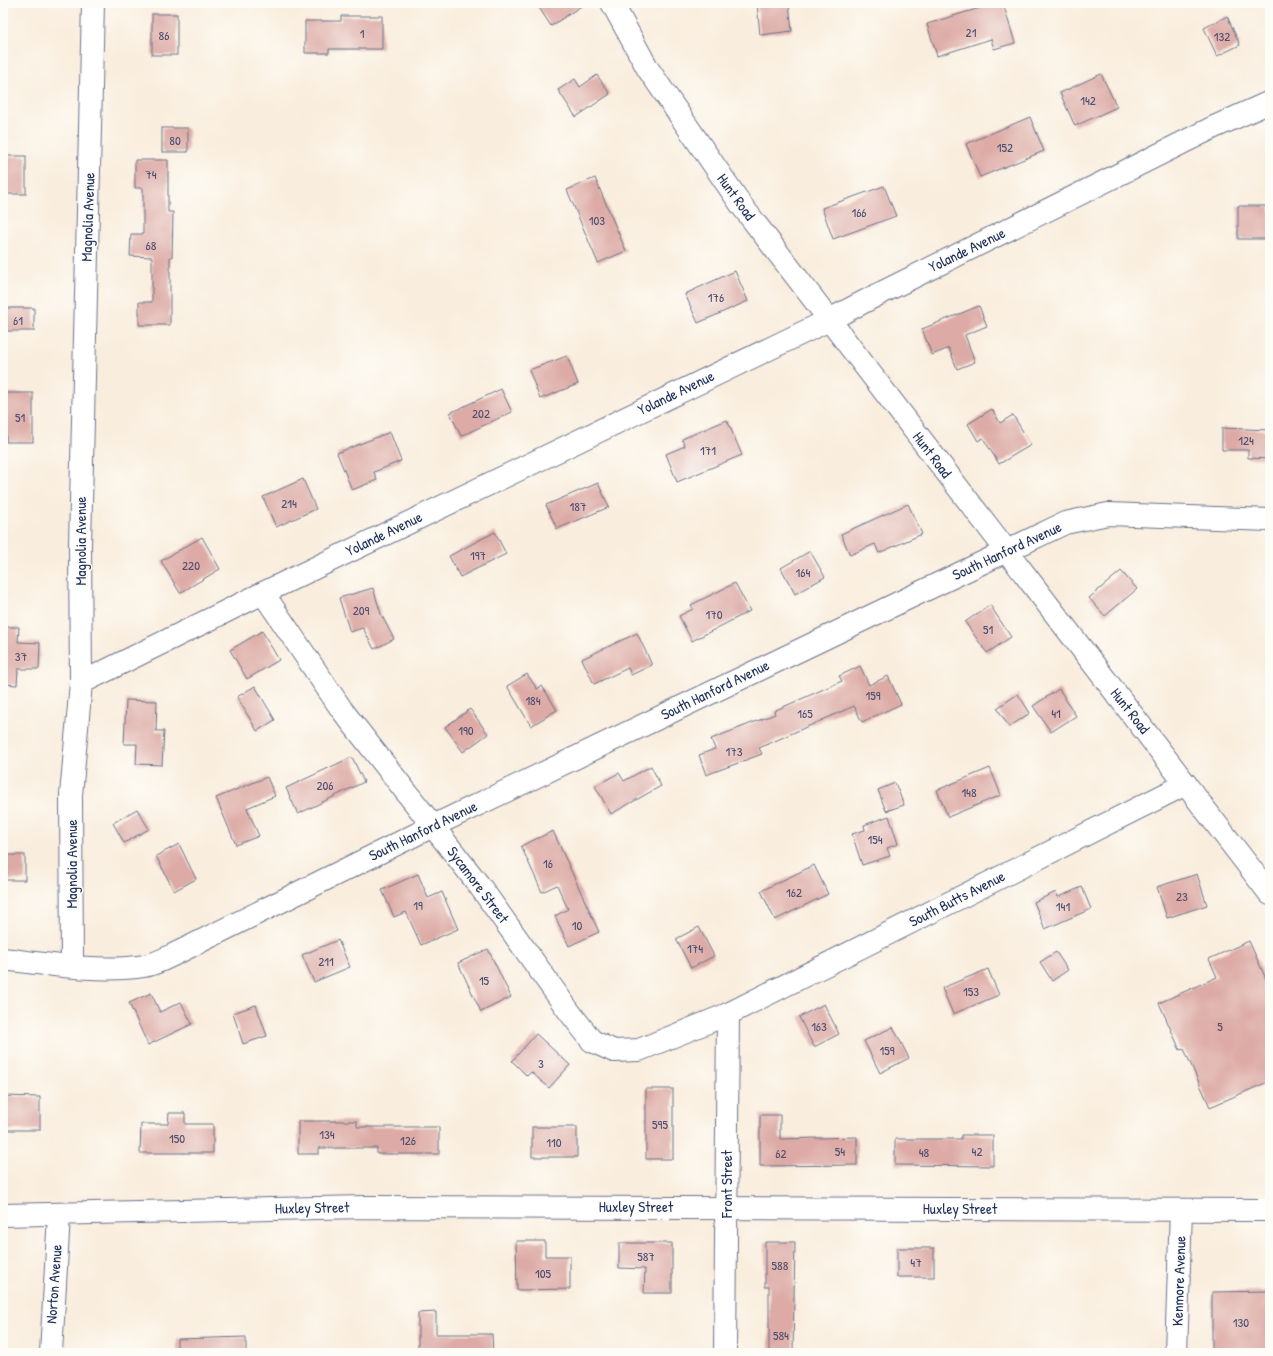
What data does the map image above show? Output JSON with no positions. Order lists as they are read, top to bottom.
{
  "streets": {
    "street": [
      "Hunt Road",
      "Magnolia Avenue",
      "Yolande Avenue",
      "South Hanford Avenue",
      "Sycamore Street",
      "South Butts Avenue",
      "Front Street",
      "Huxley Street",
      "Kenmore Avenue",
      "Norton Avenue"
    ]
  },
  "crossings": [
    ["Hunt Road", "Yolande Avenue"],
    ["Hunt Road", "South Hanford Avenue"],
    ["Hunt Road", "South Butts Avenue"],
    ["Magnolia Avenue", "Yolande Avenue"],
    ["Magnolia Avenue", "South Hanford Avenue"],
    ["Yolande Avenue", "Sycamore Street"],
    ["South Hanford Avenue", "Sycamore Street"],
    ["Sycamore Street", "South Butts Avenue"],
    ["Sycamore Street", "Front Street"],
    ["South Butts Avenue", "Front Street"],
    ["Front Street", "Huxley Street"],
    ["Huxley Street", "Kenmore Avenue"],
    ["Huxley Street", "Norton Avenue"]
  ],
  "house_numbers": [
    "21",
    "1",
    "86",
    "132",
    "142",
    "80",
    "152",
    "74",
    "166",
    "103",
    "68",
    "176",
    "61",
    "202",
    "51",
    "124",
    "171",
    "214",
    "187",
    "197",
    "220",
    "164",
    "209",
    "170",
    "51",
    "37",
    "159",
    "184",
    "165",
    "41",
    "190",
    "173",
    "206",
    "148",
    "154",
    "16",
    "162",
    "23",
    "19",
    "141",
    "10",
    "174",
    "211",
    "15",
    "153",
    "163",
    "5",
    "159",
    "3",
    "595",
    "134",
    "150",
    "126",
    "110",
    "54",
    "42",
    "48",
    "62",
    "587",
    "47",
    "588",
    "105",
    "130",
    "584"
  ]
}
